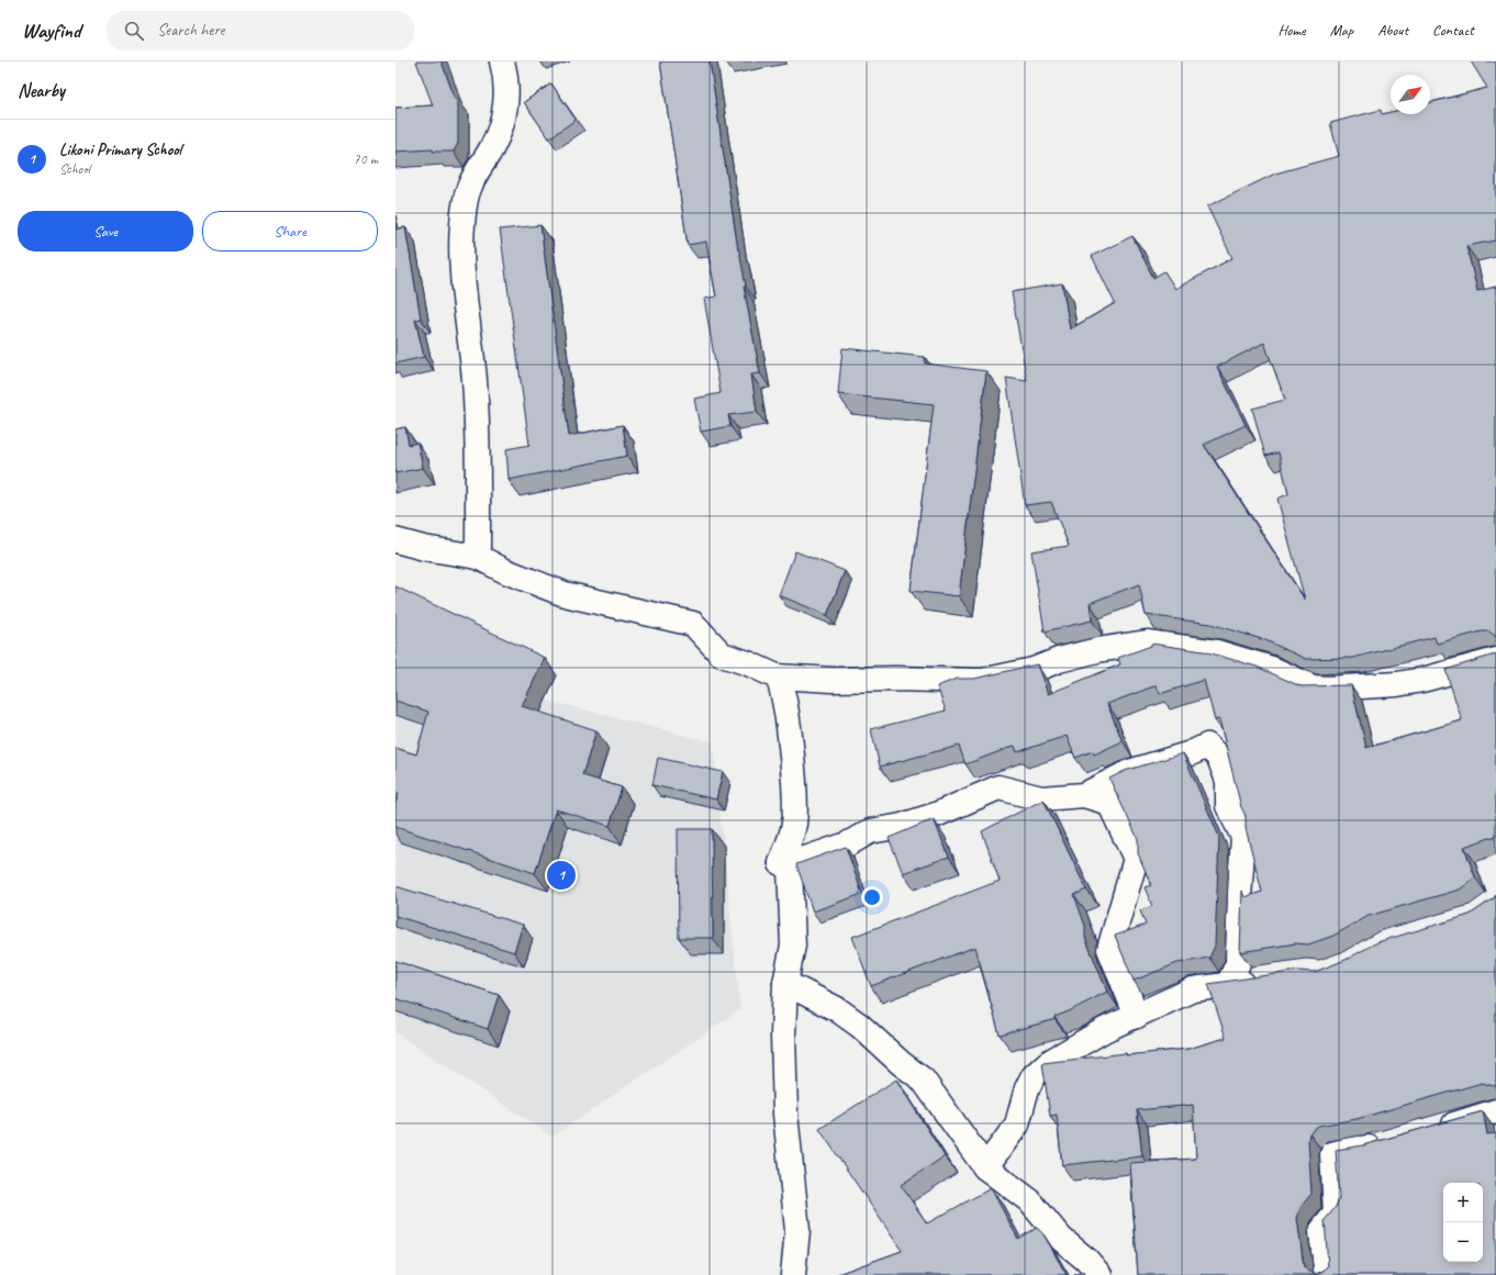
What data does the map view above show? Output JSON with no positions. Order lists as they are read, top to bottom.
{
  "north": "top right",
  "page": {
    "header": "Wayfind",
    "search": "Search here",
    "nav": [
      "Home",
      "Map",
      "About",
      "Contact"
    ],
    "heading": "Nearby",
    "list": [
      {
        "mark": "1",
        "name": "Likoni Primary School",
        "note": "School",
        "value": "70 m"
      }
    ],
    "buttons": ["Save", "Share"],
    "pins": "1",
    "map_buttons": ["+", "−"]
  }
}
